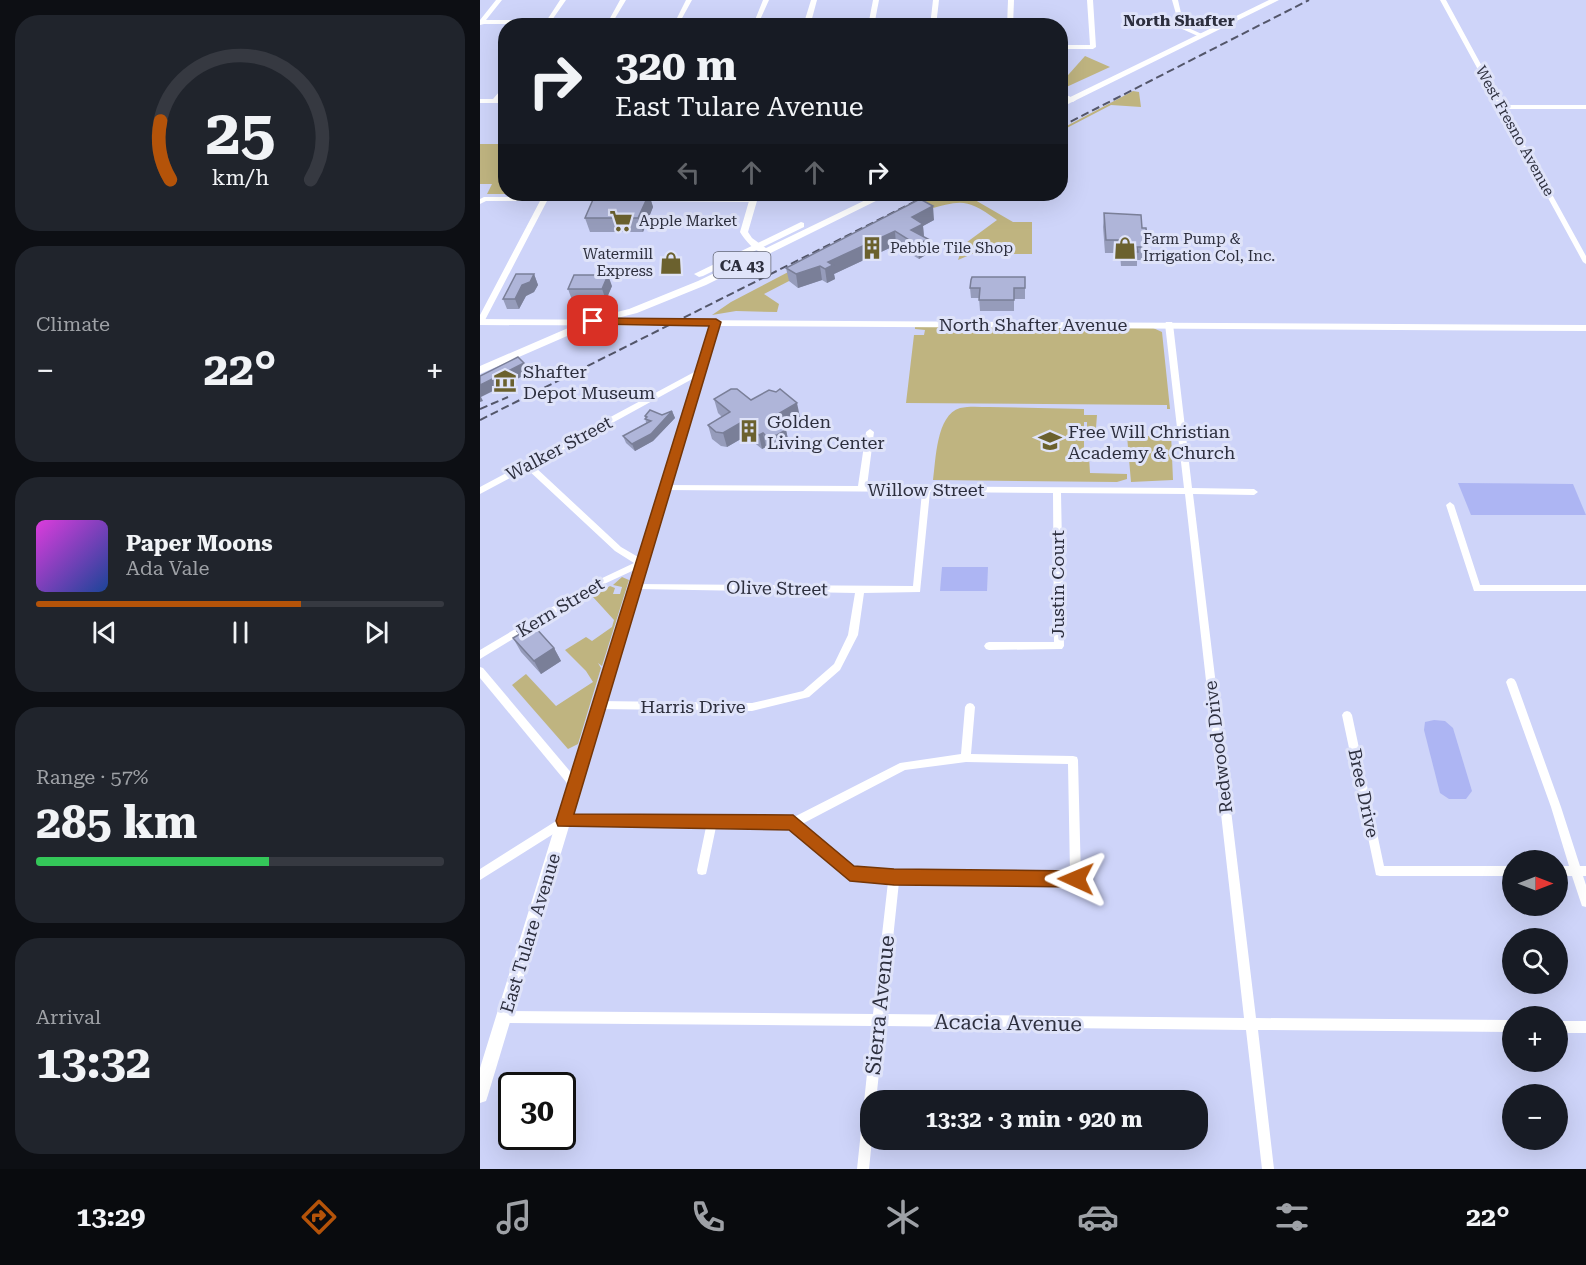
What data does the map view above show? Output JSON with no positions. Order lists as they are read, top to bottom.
{
  "streets": {
    "main road": ["CA 43", "North Shafter Avenue", "East Tulare Avenue"],
    "street": [
      "West Fresno Avenue",
      "Walker Street",
      "Willow Street",
      "Justin Court",
      "Olive Street",
      "Kern Street",
      "Harris Drive",
      "Redwood Drive",
      "Bree Drive",
      "Sierra Avenue",
      "Acacia Avenue"
    ]
  },
  "crossings": [
    ["CA 43", "North Shafter Avenue"],
    ["North Shafter Avenue", "Redwood Drive"],
    ["North Shafter Avenue", "East Tulare Avenue"],
    ["Walker Street", "East Tulare Avenue"],
    ["Willow Street", "Justin Court"],
    ["Willow Street", "Olive Street"],
    ["Willow Street", "Redwood Drive"],
    ["Willow Street", "East Tulare Avenue"],
    ["Olive Street", "Harris Drive"],
    ["Olive Street", "East Tulare Avenue"],
    ["Kern Street", "East Tulare Avenue"],
    ["Harris Drive", "East Tulare Avenue"],
    ["Redwood Drive", "Acacia Avenue"],
    ["East Tulare Avenue", "Acacia Avenue"],
    ["Sierra Avenue", "Acacia Avenue"]
  ],
  "districts": ["North Shafter"],
  "places": {
    "supermarket": ["Apple Market"],
    "building": ["Pebble Tile Shop", "Golden Living Center"],
    "shop": ["Farm Pump & Irrigation Col, Inc.", "Watermill Express"],
    "museum": ["Shafter Depot Museum"],
    "school or university": ["Free Will Christian Academy & Church"]
  },
  "north": "right",
  "page": {
    "turn": ["320 m", "East Tulare Avenue"],
    "tile": [
      "Climate",
      ["Range · 57%", "285 km"],
      ["Arrival", "13:32"]
    ],
    "heat": ["−", "22°", "+"],
    "song": ["Paper Moons", "Ada Vale"],
    "map_buttons": ["+", "−"],
    "limit": "30",
    "trip": "13:32 · 3 min · 920 m",
    "tabs": ["13:29", "22°"],
    "gauge": ["25", "km/h"]
  }
}
